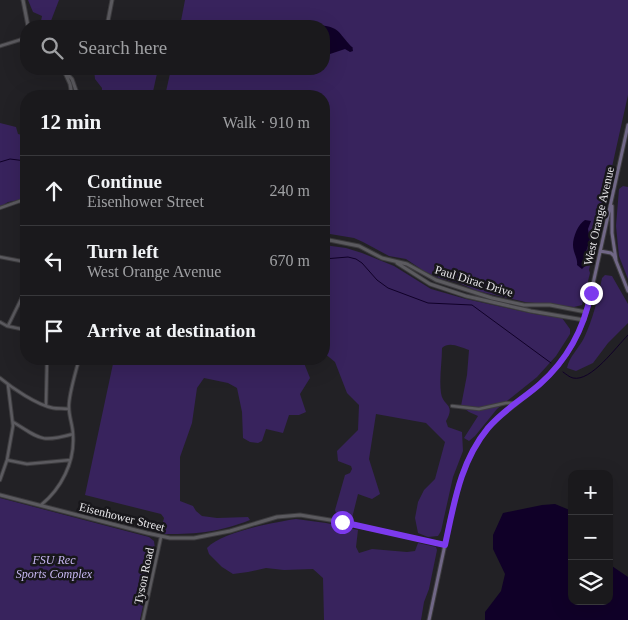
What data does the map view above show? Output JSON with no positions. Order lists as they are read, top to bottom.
{
  "streets": {
    "main road": ["West Orange Avenue"],
    "street": ["Paul Dirac Drive", "Eisenhower Street", "Tyson Road"]
  },
  "crossings": [
    ["West Orange Avenue", "Paul Dirac Drive"],
    ["West Orange Avenue", "Eisenhower Street"],
    ["Eisenhower Street", "Tyson Road"]
  ],
  "parks": ["FSU Rec Sports Complex"],
  "page": {
    "search": "Search here",
    "heading": ["12 min", "Walk · 910 m"],
    "list": [
      ["Continue", "Eisenhower Street", "240 m"],
      ["Turn left", "West Orange Avenue", "670 m"],
      "Arrive at destination"
    ],
    "map_buttons": ["+", "−"]
  }
}
